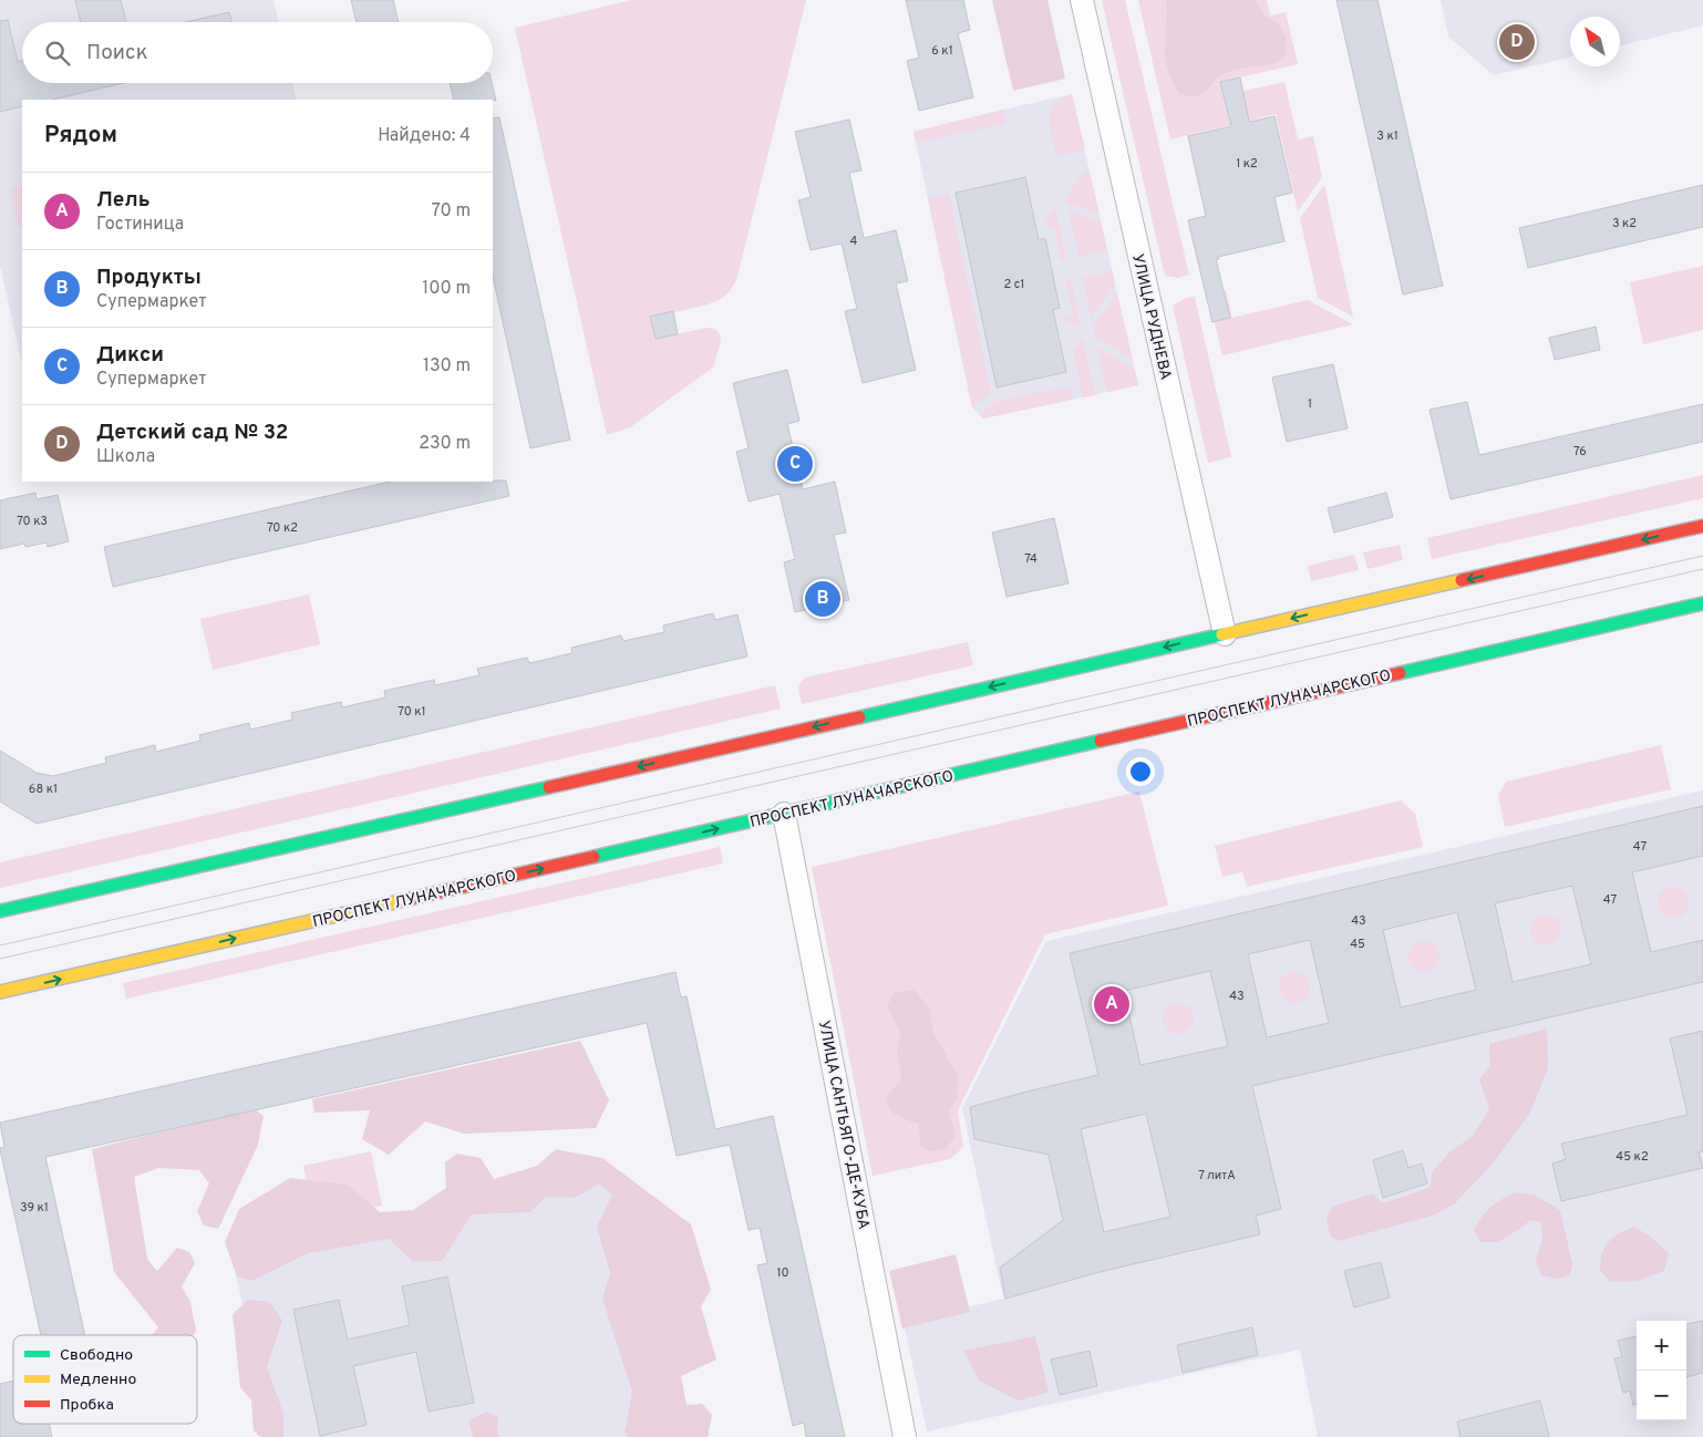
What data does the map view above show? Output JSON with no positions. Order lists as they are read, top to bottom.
{
  "streets": {
    "main road": ["ПРОСПЕКТ ЛУНАЧАРСКОГО"],
    "street": ["УЛИЦА РУДНЕВА", "УЛИЦА САНТЬЯГО-ДЕ-КУБА"]
  },
  "crossings": [
    ["ПРОСПЕКТ ЛУНАЧАРСКОГО", "УЛИЦА САНТЬЯГО-ДЕ-КУБА"]
  ],
  "house_numbers": [
    "6 к1",
    "3 к1",
    "1 к2",
    "3 к2",
    "4",
    "2 с1",
    "1",
    "76",
    "70 к3",
    "70 к2",
    "74",
    "70 к1",
    "68 к1",
    "47",
    "47",
    "43",
    "45",
    "43",
    "45 к2",
    "7 литА",
    "39 к1",
    "10"
  ],
  "legend": ["Свободно", "Медленно", "Пробка"],
  "north": "top left",
  "page": {
    "pins": [
      "D",
      "C",
      "B",
      "A"
    ],
    "search": "Поиск",
    "heading": ["Рядом", "Найдено: 4"],
    "list": [
      {
        "mark": "A",
        "name": "Лель",
        "note": "Гостиница",
        "value": "70 m"
      },
      {
        "mark": "B",
        "name": "Продукты",
        "note": "Супермаркет",
        "value": "100 m"
      },
      {
        "mark": "C",
        "name": "Дикси",
        "note": "Супермаркет",
        "value": "130 m"
      },
      {
        "mark": "D",
        "name": "Детский сад № 32",
        "note": "Школа",
        "value": "230 m"
      }
    ],
    "map_buttons": ["+", "−"]
  }
}
